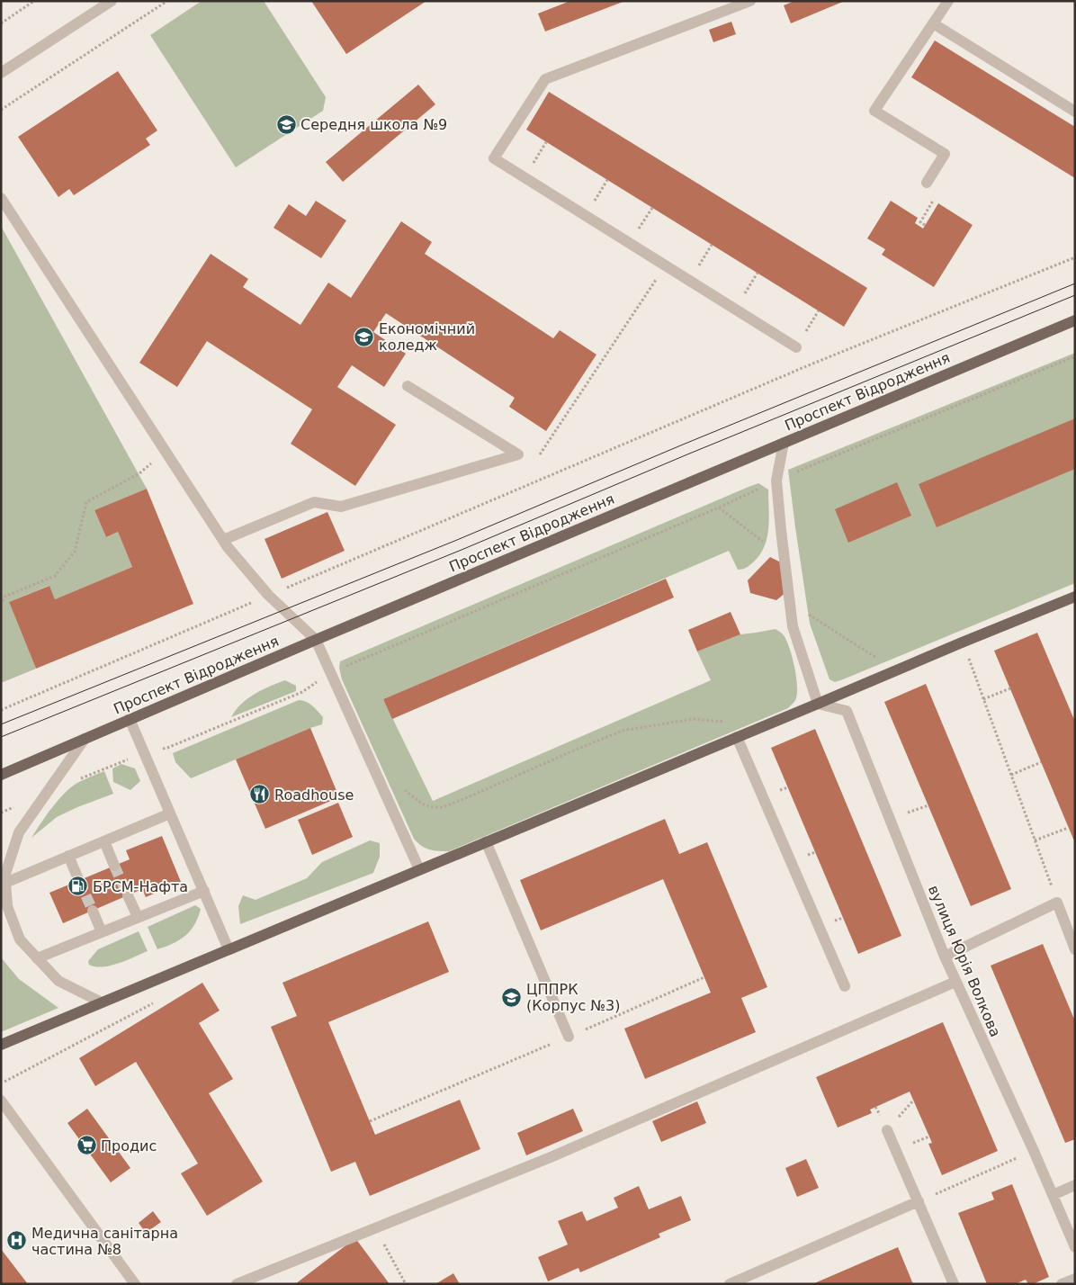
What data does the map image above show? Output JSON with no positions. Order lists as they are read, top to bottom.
{
  "streets": {
    "main road": ["Проспект Відродження"],
    "street": ["вулиця Юрія Волкова"]
  },
  "places": {
    "school or university": ["Середня школа №9", "Економічний коледж", "ЦППРК (Корпус №3)"],
    "restaurant": ["Roadhouse"],
    "fuel station": ["БРСМ-Нафта"],
    "supermarket": ["Продис"],
    "hospital": ["Медична санітарна частина №8"]
  }
}
